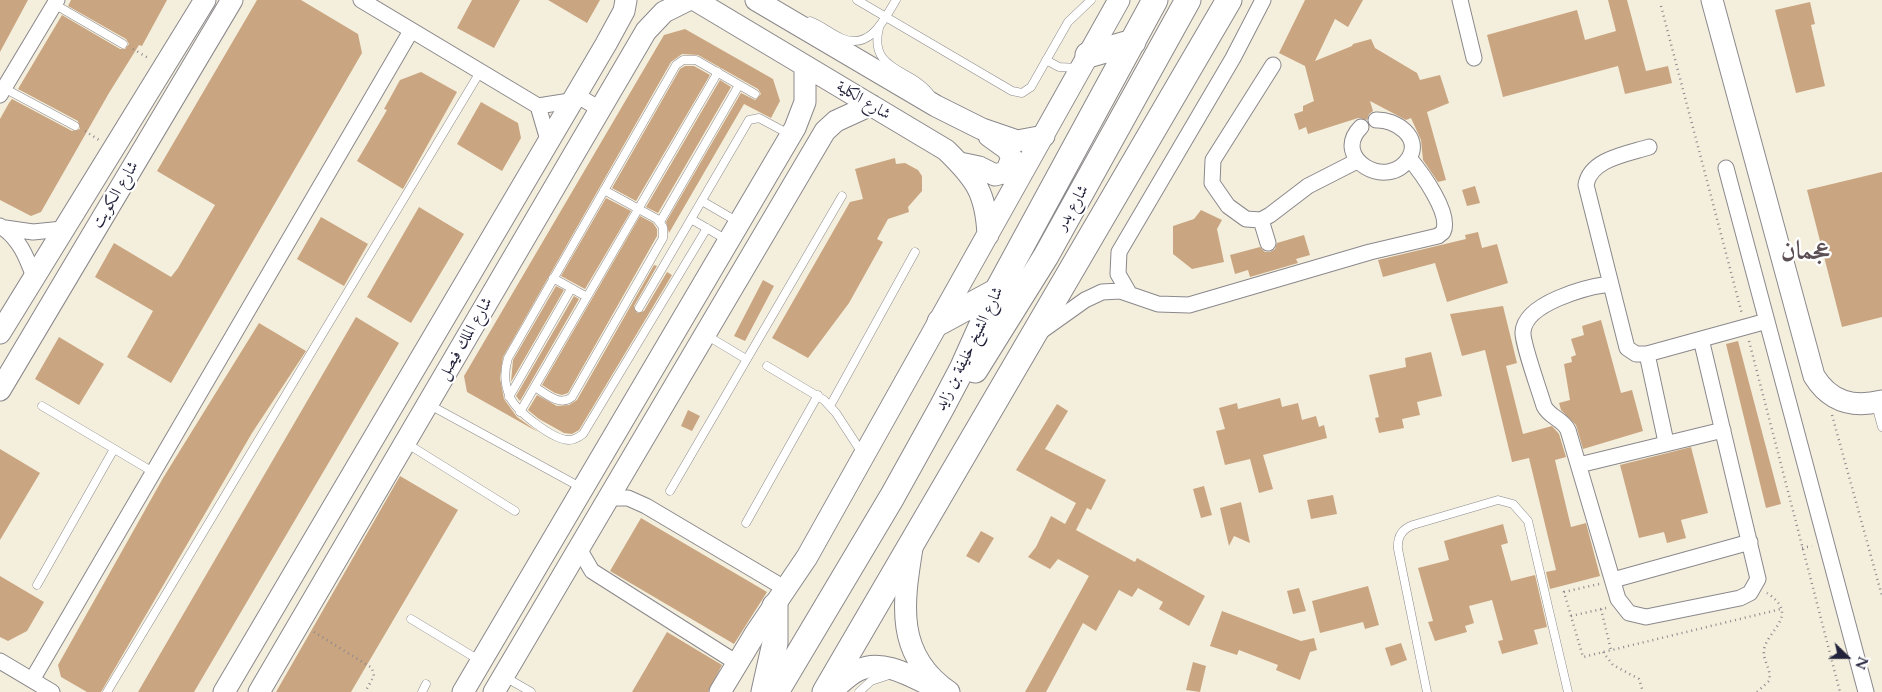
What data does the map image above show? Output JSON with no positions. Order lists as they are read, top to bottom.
{
  "streets": {
    "main road": ["شارع بدر", "شارع الشيخ خليفة بن زايد"],
    "street": ["شارع الكلية", "شارع الكويت", "شارع الملك فيصل"]
  },
  "crossings": [
    ["شارع بدر", "شارع الشيخ خليفة بن زايد"]
  ],
  "districts": ["عجمان"],
  "north": "right"
}
